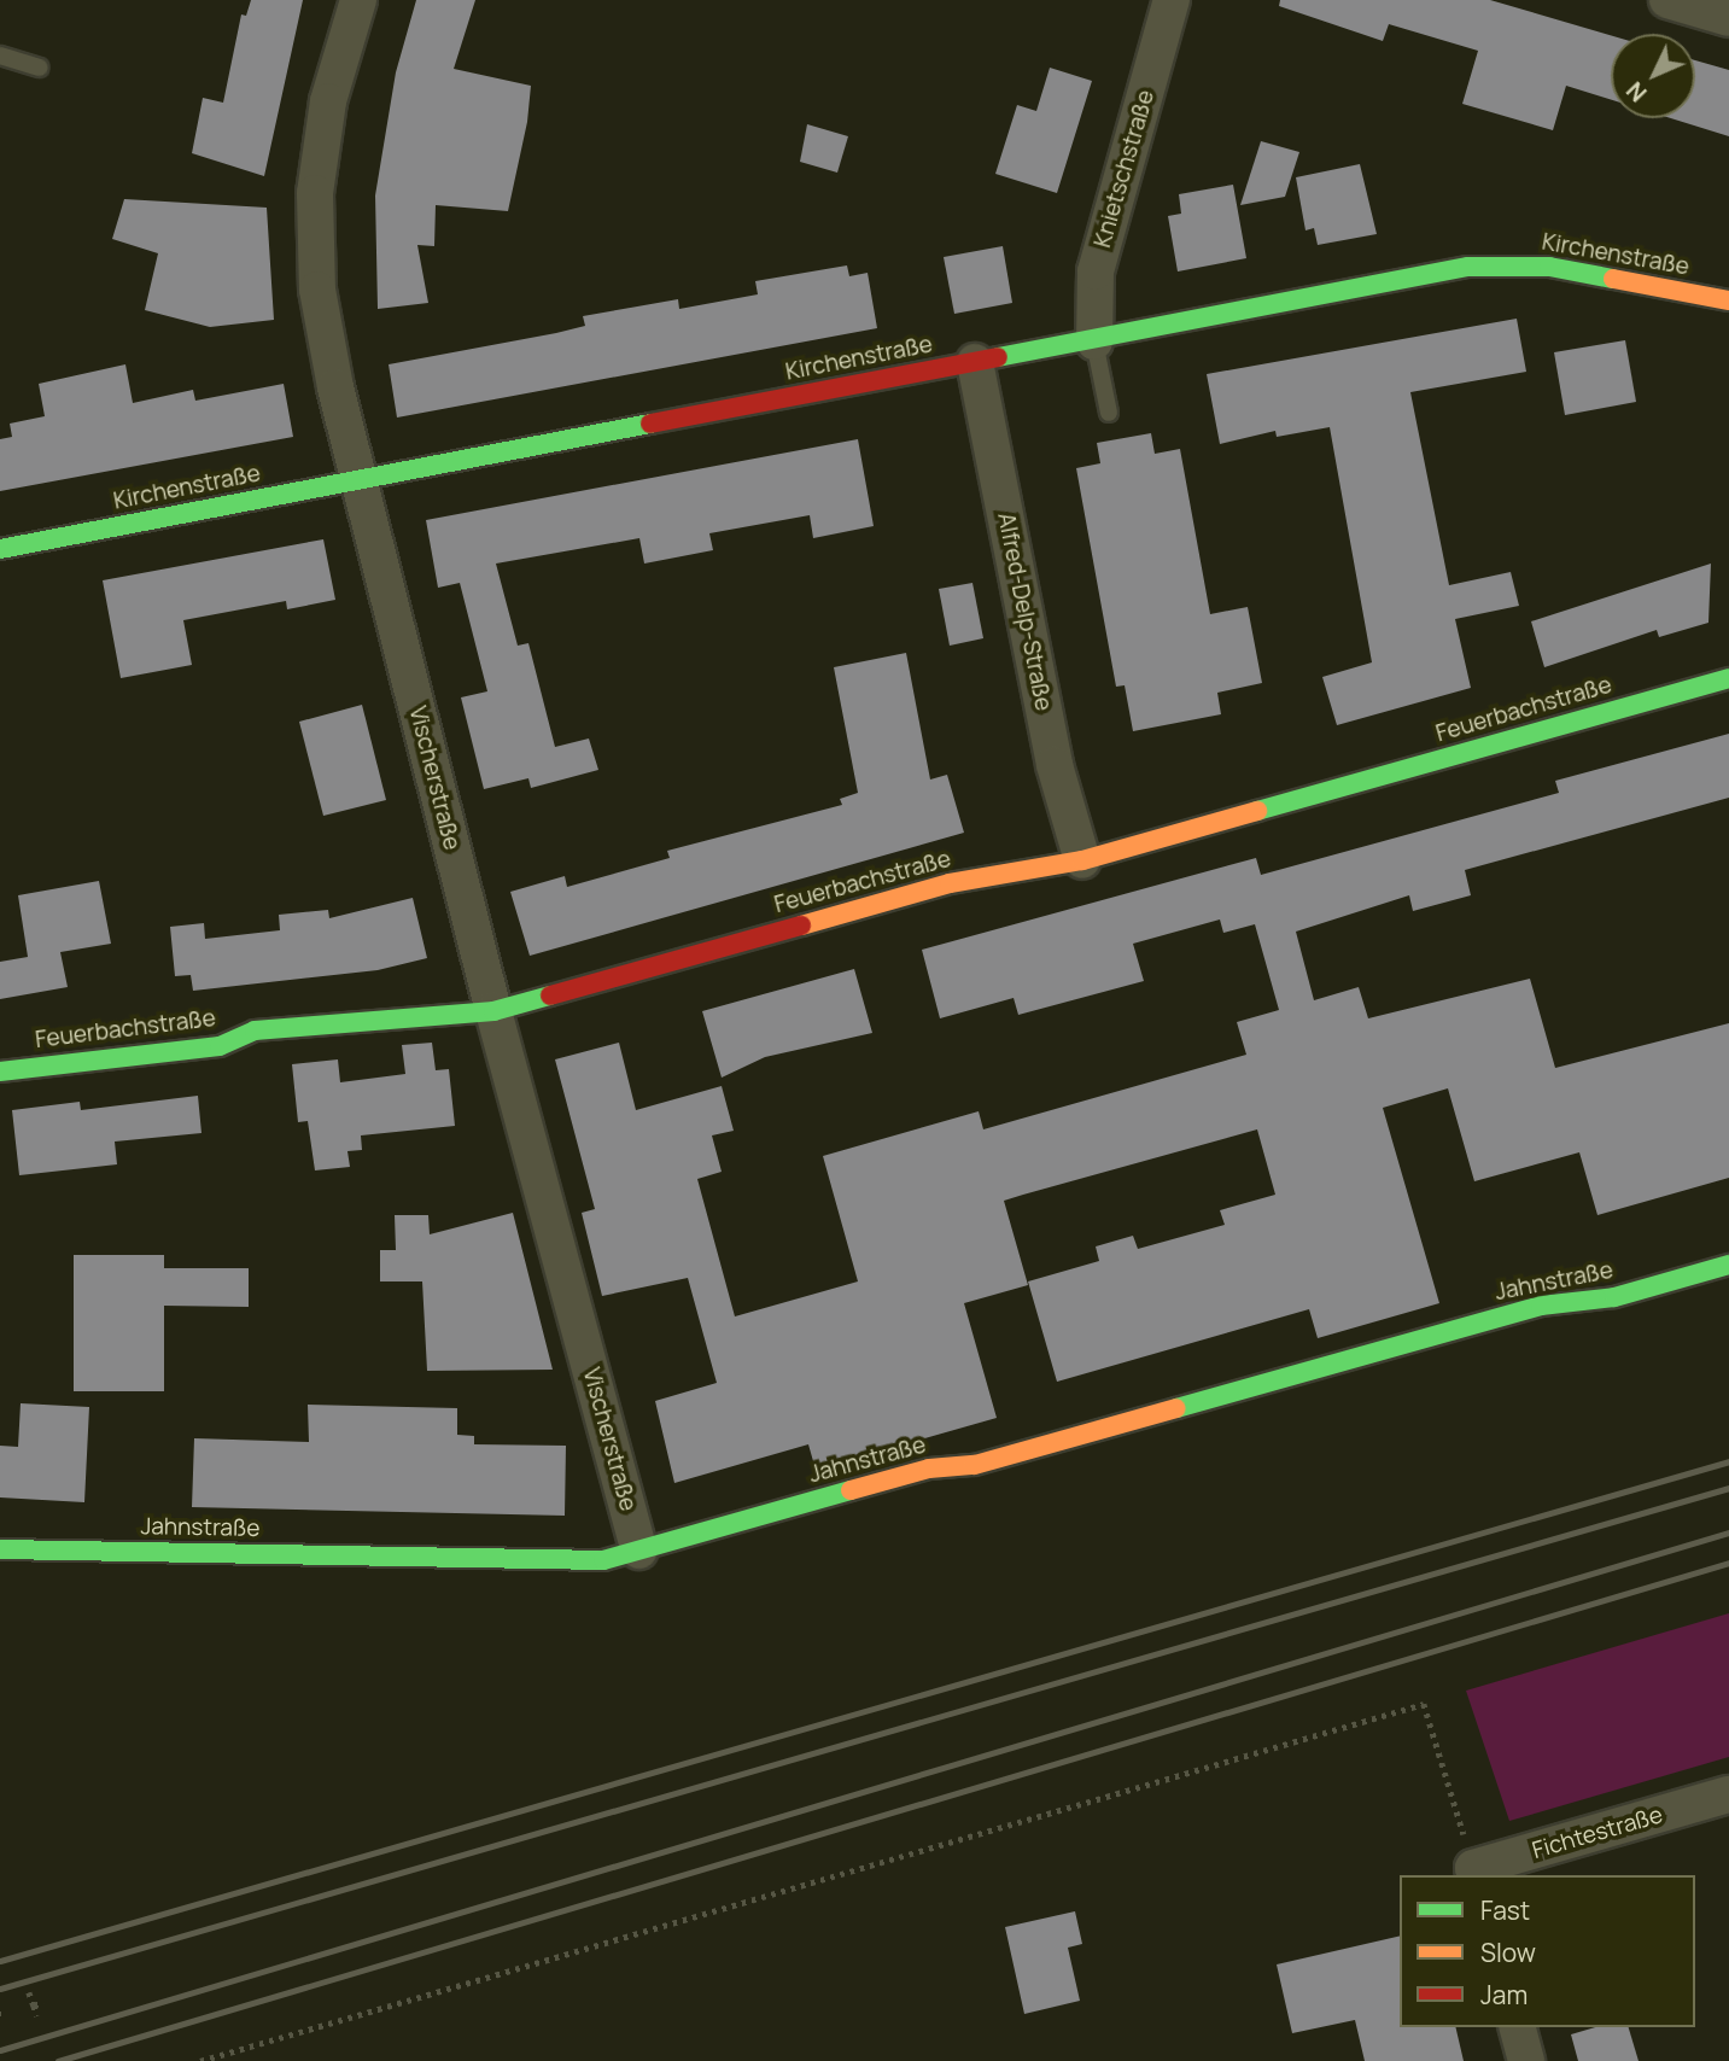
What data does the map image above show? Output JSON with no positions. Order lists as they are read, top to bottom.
{
  "streets": {
    "street": [
      "Knietschstraße",
      "Kirchenstraße",
      "Alfred-Delp-Straße",
      "Feuerbachstraße",
      "Vischerstraße",
      "Jahnstraße",
      "Fichtestraße"
    ]
  },
  "crossings": [
    ["Knietschstraße", "Kirchenstraße"],
    ["Kirchenstraße", "Alfred-Delp-Straße"],
    ["Kirchenstraße", "Vischerstraße"],
    ["Alfred-Delp-Straße", "Feuerbachstraße"],
    ["Feuerbachstraße", "Vischerstraße"],
    ["Vischerstraße", "Jahnstraße"]
  ],
  "legend": ["Fast", "Slow", "Jam"],
  "north": "bottom left"
}
